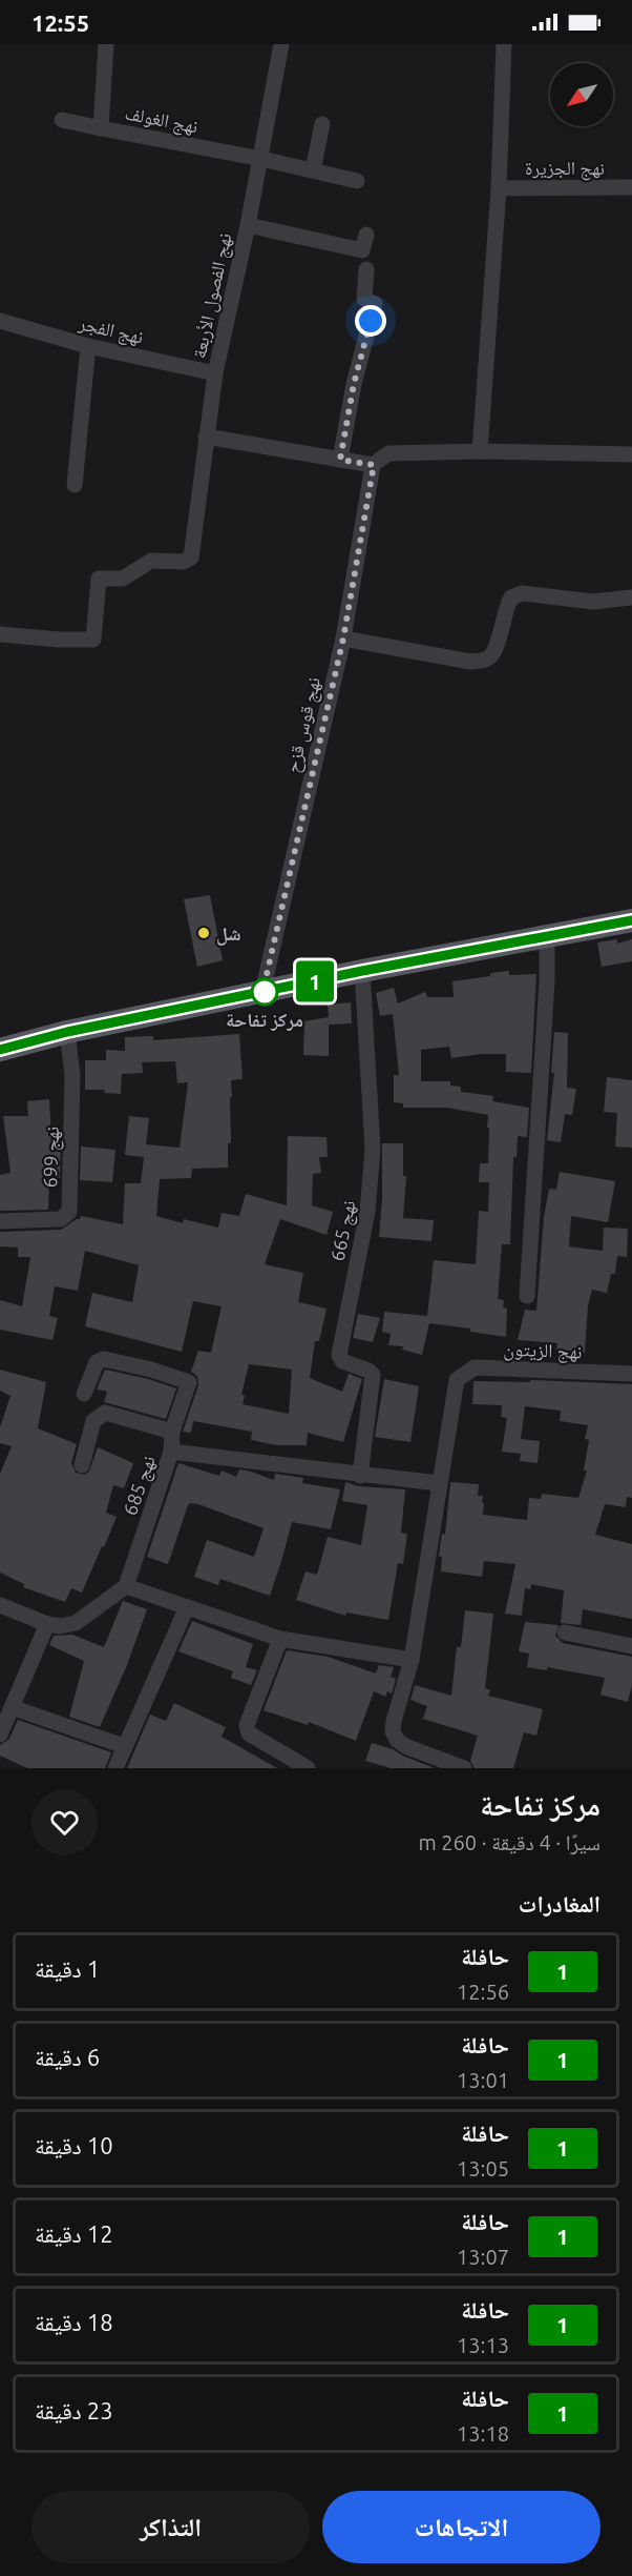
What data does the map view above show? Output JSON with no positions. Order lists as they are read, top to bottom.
{
  "streets": {
    "street": [
      "نهج الغولف",
      "نهج الجزيرة",
      "نهج الفصول الأربعة",
      "نهج الفجر",
      "نهج قوس قزح",
      "نهج 699",
      "نهج 665",
      "نهج الزيتون",
      "نهج 685"
    ]
  },
  "crossings": [
    ["نهج الغولف", "نهج الفصول الأربعة"],
    ["نهج الفصول الأربعة", "نهج الفجر"],
    ["نهج 665", "نهج 685"],
    ["نهج الزيتون", "نهج 685"]
  ],
  "places": ["شل", "مركز تفاحة"],
  "lines": ["bus line 1"],
  "north": "bottom left",
  "page": {
    "status": "12:55",
    "on_map": "1",
    "heading": [
      ["مركز تفاحة", "سيرًا · 4 دقيقة · 260 m"],
      "المغادرات"
    ],
    "list": [
      {
        "mark": "1",
        "name": "حافلة",
        "note": "12:56",
        "value": "1 دقيقة"
      },
      {
        "mark": "1",
        "name": "حافلة",
        "note": "13:01",
        "value": "6 دقيقة"
      },
      {
        "mark": "1",
        "name": "حافلة",
        "note": "13:05",
        "value": "10 دقيقة"
      },
      {
        "mark": "1",
        "name": "حافلة",
        "note": "13:07",
        "value": "12 دقيقة"
      },
      {
        "mark": "1",
        "name": "حافلة",
        "note": "13:13",
        "value": "18 دقيقة"
      },
      {
        "mark": "1",
        "name": "حافلة",
        "note": "13:18",
        "value": "23 دقيقة"
      }
    ],
    "buttons": ["الاتجاهات", "التذاكر"]
  }
}
